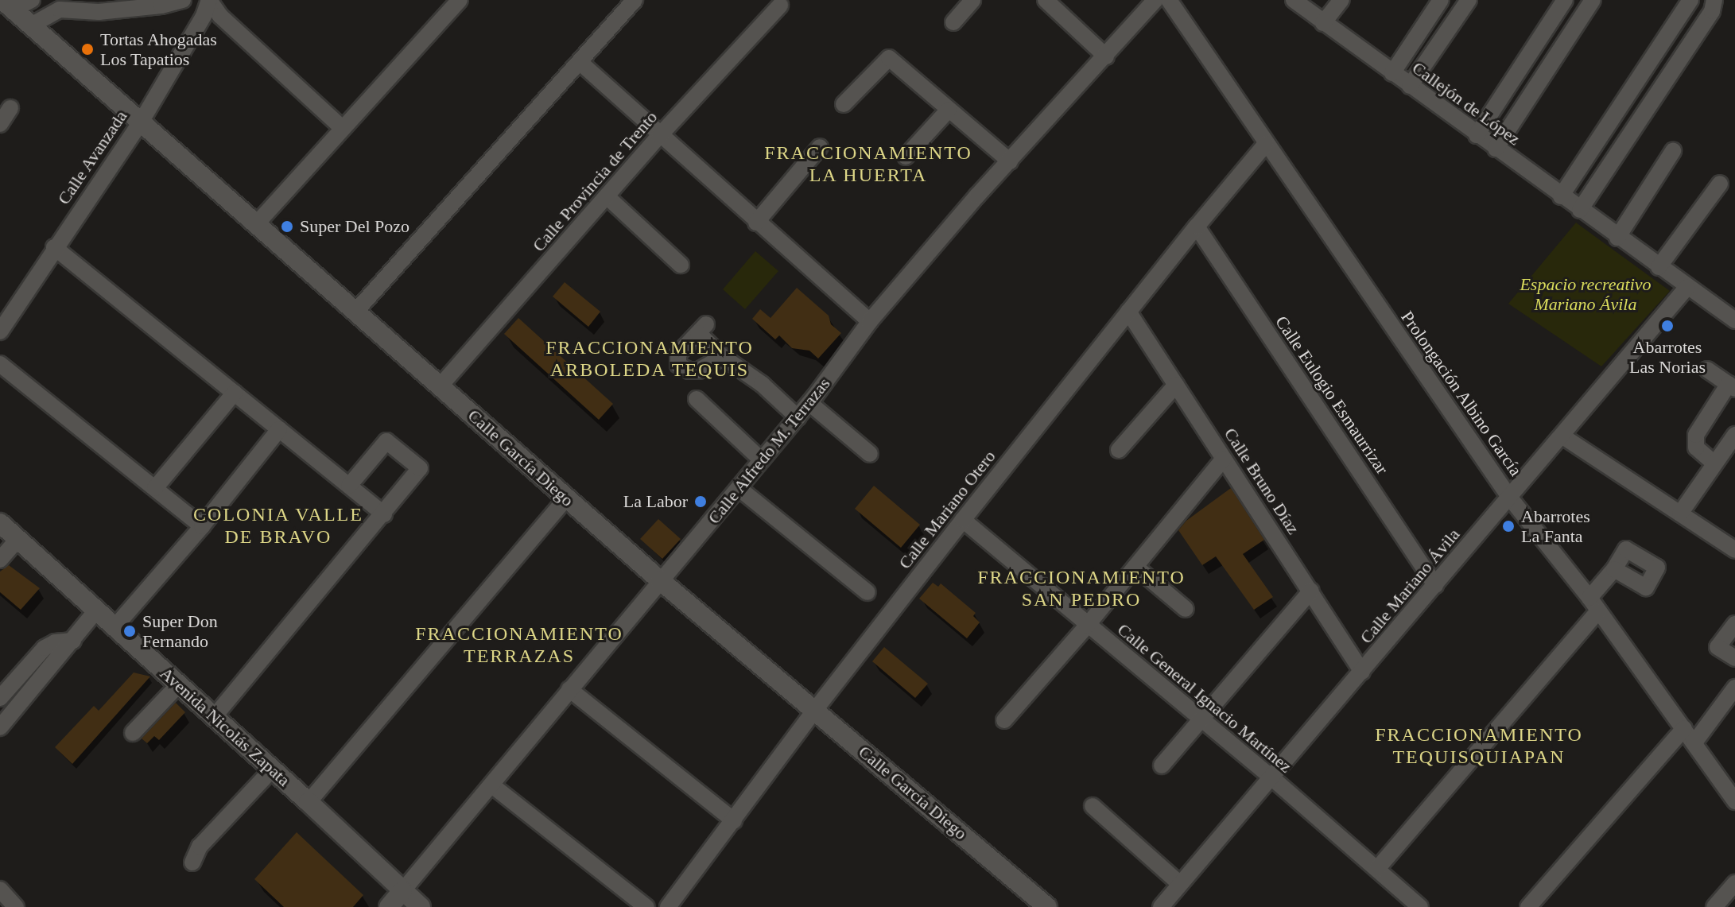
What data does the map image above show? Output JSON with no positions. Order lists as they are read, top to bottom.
{
  "streets": {
    "street": [
      "Callejón de López",
      "Calle Avanzada",
      "Calle Provincia de Trento",
      "Prolongación Albino García",
      "Calle Eulogio Esmaurrizar",
      "Calle Alfredo M. Terrazas",
      "Calle García Diego",
      "Calle Bruno Díaz",
      "Calle Mariano Otero",
      "Calle Mariano Ávila",
      "Calle General Ignacio Martínez",
      "Avenida Nicolás Zapata"
    ]
  },
  "crossings": [
    ["Callejón de López", "Calle Mariano Ávila"],
    ["Calle Avanzada", "Calle García Diego"],
    ["Calle Provincia de Trento", "Calle García Diego"],
    ["Prolongación Albino García", "Calle Mariano Otero"],
    ["Prolongación Albino García", "Calle Mariano Ávila"],
    ["Calle Eulogio Esmaurrizar", "Calle Mariano Otero"],
    ["Calle Eulogio Esmaurrizar", "Calle Mariano Ávila"],
    ["Calle Alfredo M. Terrazas", "Calle García Diego"],
    ["Calle Alfredo M. Terrazas", "Avenida Nicolás Zapata"],
    ["Calle García Diego", "Calle Mariano Otero"],
    ["Calle Bruno Díaz", "Calle Mariano Otero"],
    ["Calle Bruno Díaz", "Calle Mariano Ávila"],
    ["Calle Mariano Otero", "Calle General Ignacio Martínez"],
    ["Calle Mariano Ávila", "Calle General Ignacio Martínez"]
  ],
  "districts": [
    "FRACCIONAMIENTO LA HUERTA",
    "FRACCIONAMIENTO ARBOLEDA TEQUIS",
    "COLONIA VALLE DE BRAVO",
    "FRACCIONAMIENTO SAN PEDRO",
    "FRACCIONAMIENTO TERRAZAS",
    "FRACCIONAMIENTO TEQUISQUIAPAN"
  ],
  "parks": ["Espacio recreativo Mariano Ávila"],
  "places": [
    "Tortas Ahogadas Los Tapatios",
    "Super Del Pozo",
    "Abarrotes Las Norias",
    "La Labor",
    "Abarrotes La Fanta",
    "Super Don Fernando"
  ]
}
